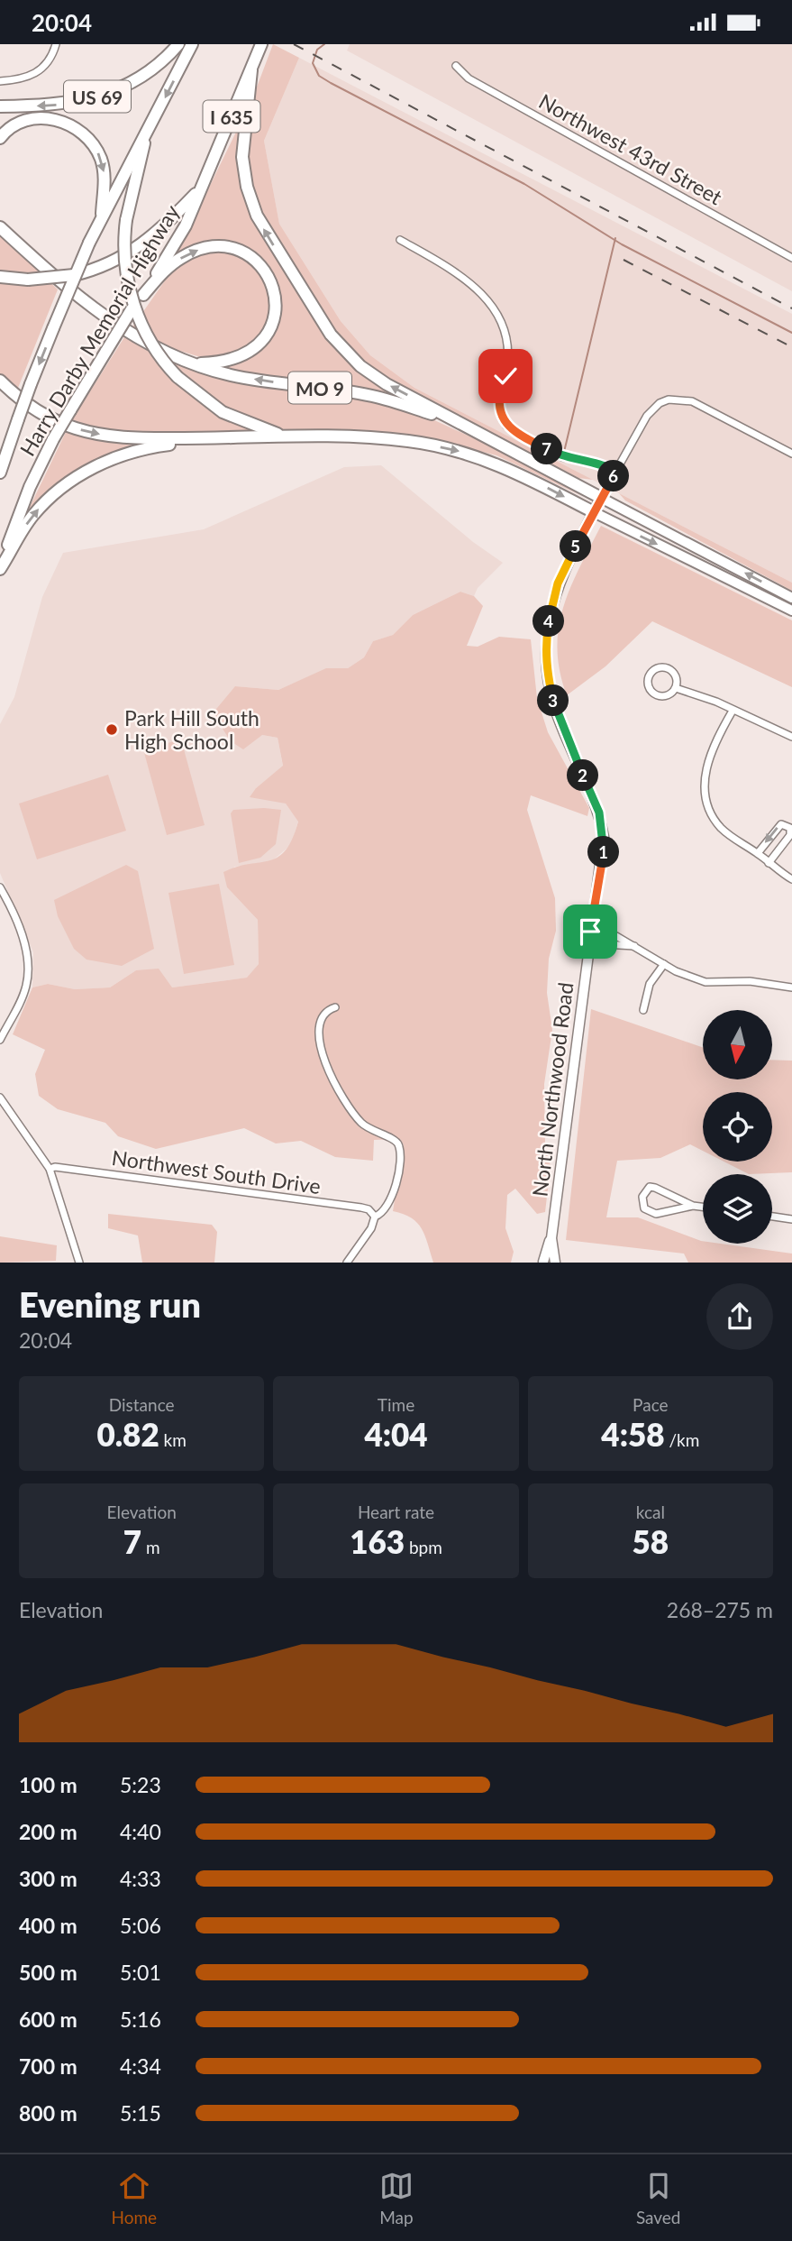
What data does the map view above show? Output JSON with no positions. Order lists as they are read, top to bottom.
{
  "streets": {
    "highway": [
      "US 69",
      "I 635",
      "Harry Darby Memorial Highway",
      "MO 9"
    ],
    "street": ["Northwest 43rd Street", "North Northwood Road", "Northwest South Drive"]
  },
  "crossings": [
    ["MO 9", "North Northwood Road"]
  ],
  "places": ["Park Hill South High School"],
  "north": "bottom",
  "page": {
    "status": "20:04",
    "pins": [
      "7",
      "6",
      "5",
      "4",
      "3",
      "2",
      "1"
    ],
    "heading": ["Evening run", "20:04"],
    "stats": [
      ["Distance", "0.82 km"],
      ["Time", "4:04"],
      ["Pace", "4:58 /km"],
      ["Elevation", "7 m"],
      ["Heart rate", "163 bpm"],
      ["kcal", "58"]
    ],
    "chart": ["Elevation", "268–275 m"],
    "list": [
      {
        "name": "100 m",
        "note": "5:23"
      },
      {
        "name": "200 m",
        "note": "4:40"
      },
      {
        "name": "300 m",
        "note": "4:33"
      },
      {
        "name": "400 m",
        "note": "5:06"
      },
      {
        "name": "500 m",
        "note": "5:01"
      },
      {
        "name": "600 m",
        "note": "5:16"
      },
      {
        "name": "700 m",
        "note": "4:34"
      },
      {
        "name": "800 m",
        "note": "5:15"
      }
    ],
    "tabs": ["Home", "Map", "Saved"]
  }
}
